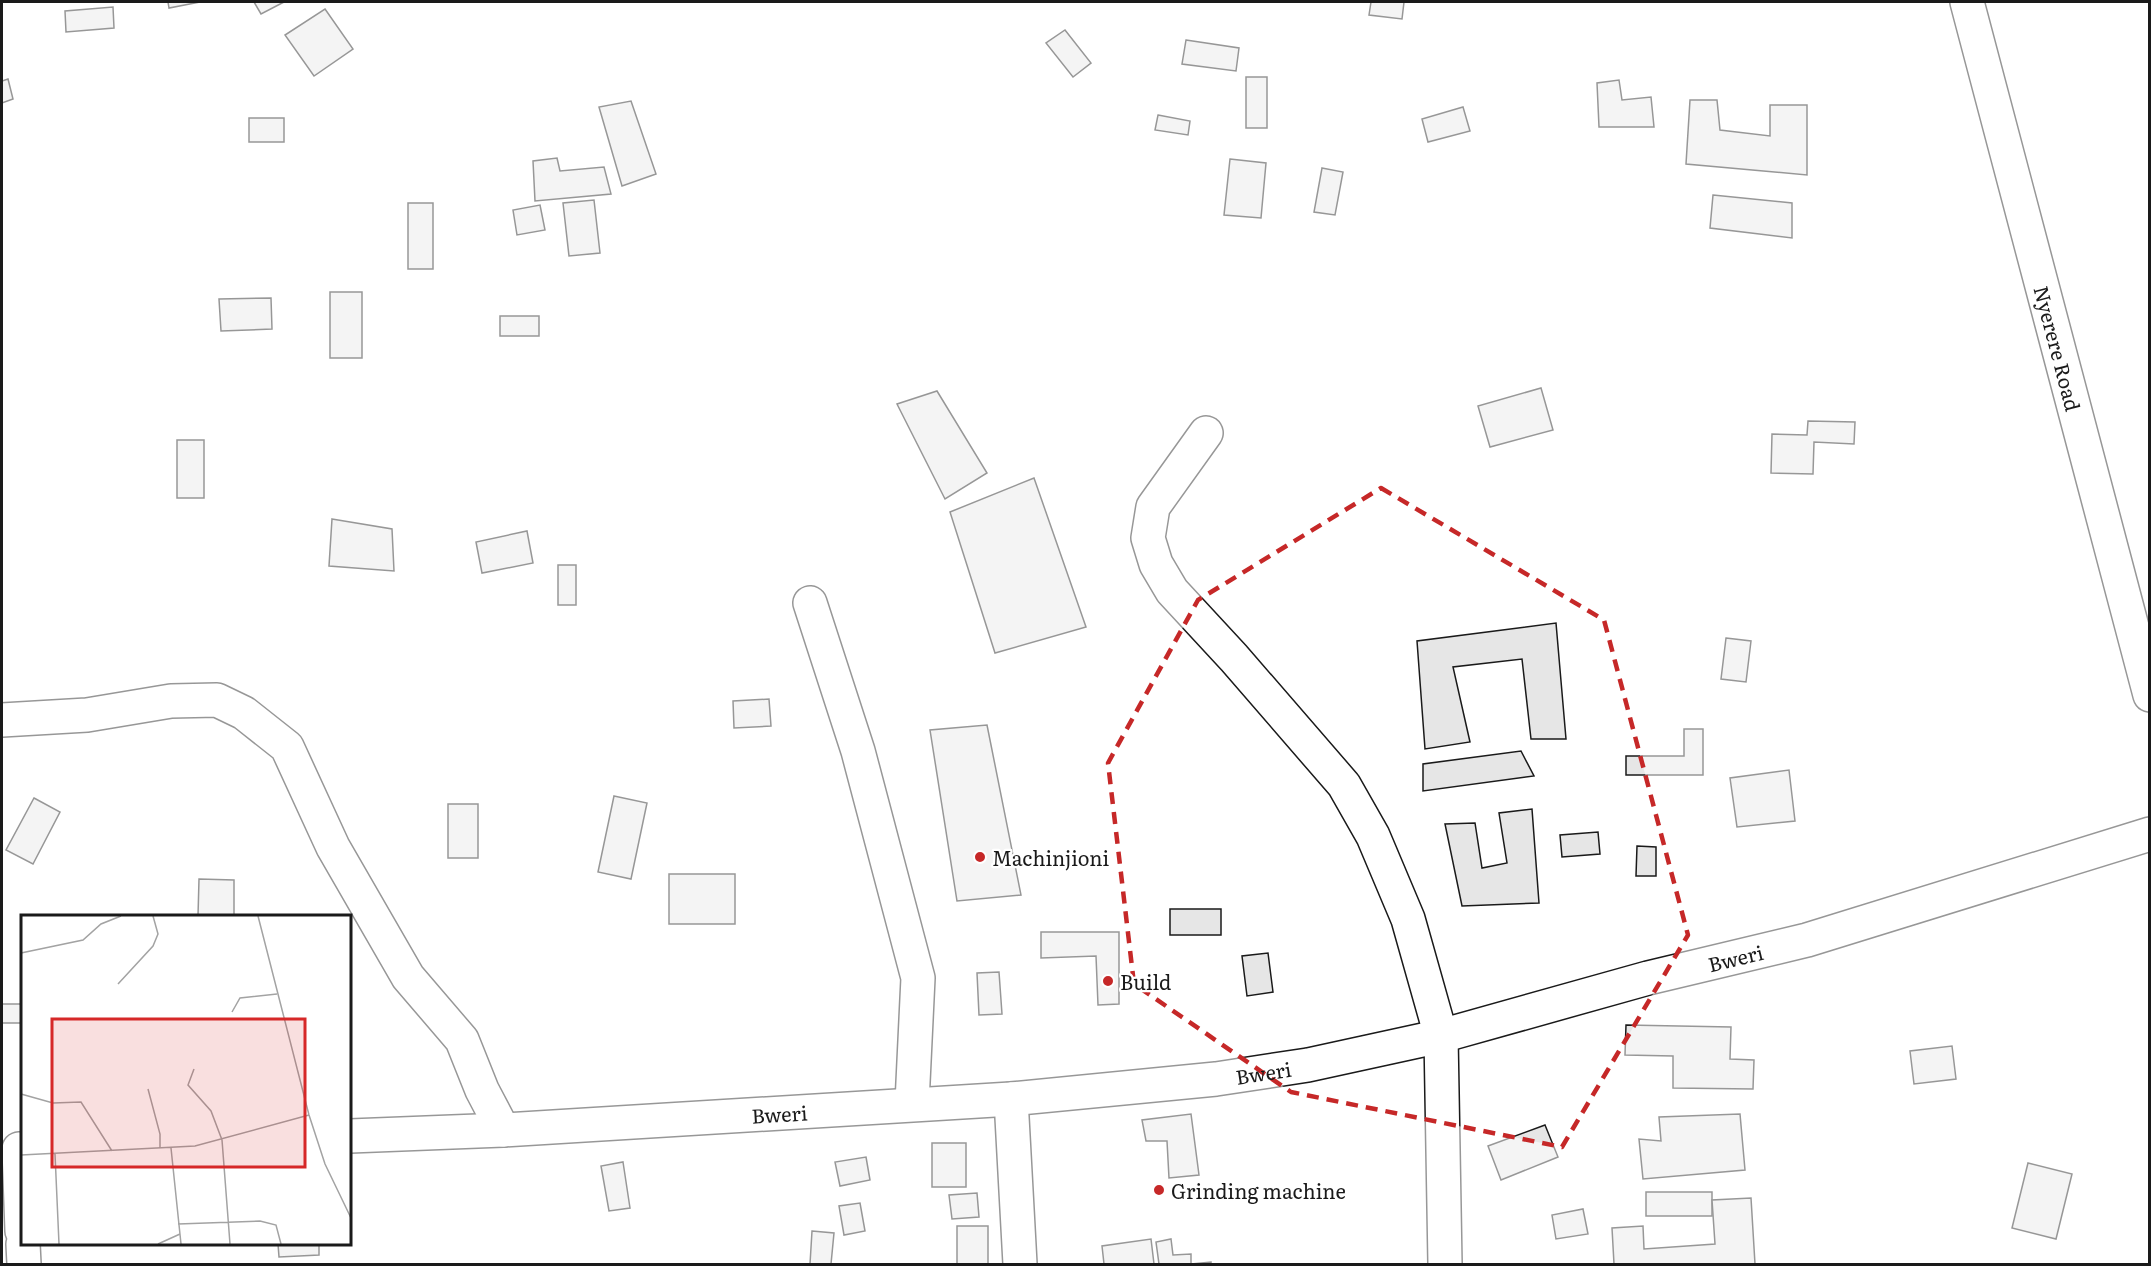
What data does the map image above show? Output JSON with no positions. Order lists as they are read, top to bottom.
{
  "streets": {
    "street": ["Nyerere Road", "Bweri"]
  },
  "places": ["Machinjioni", "Build", "Grinding machine"]
}
